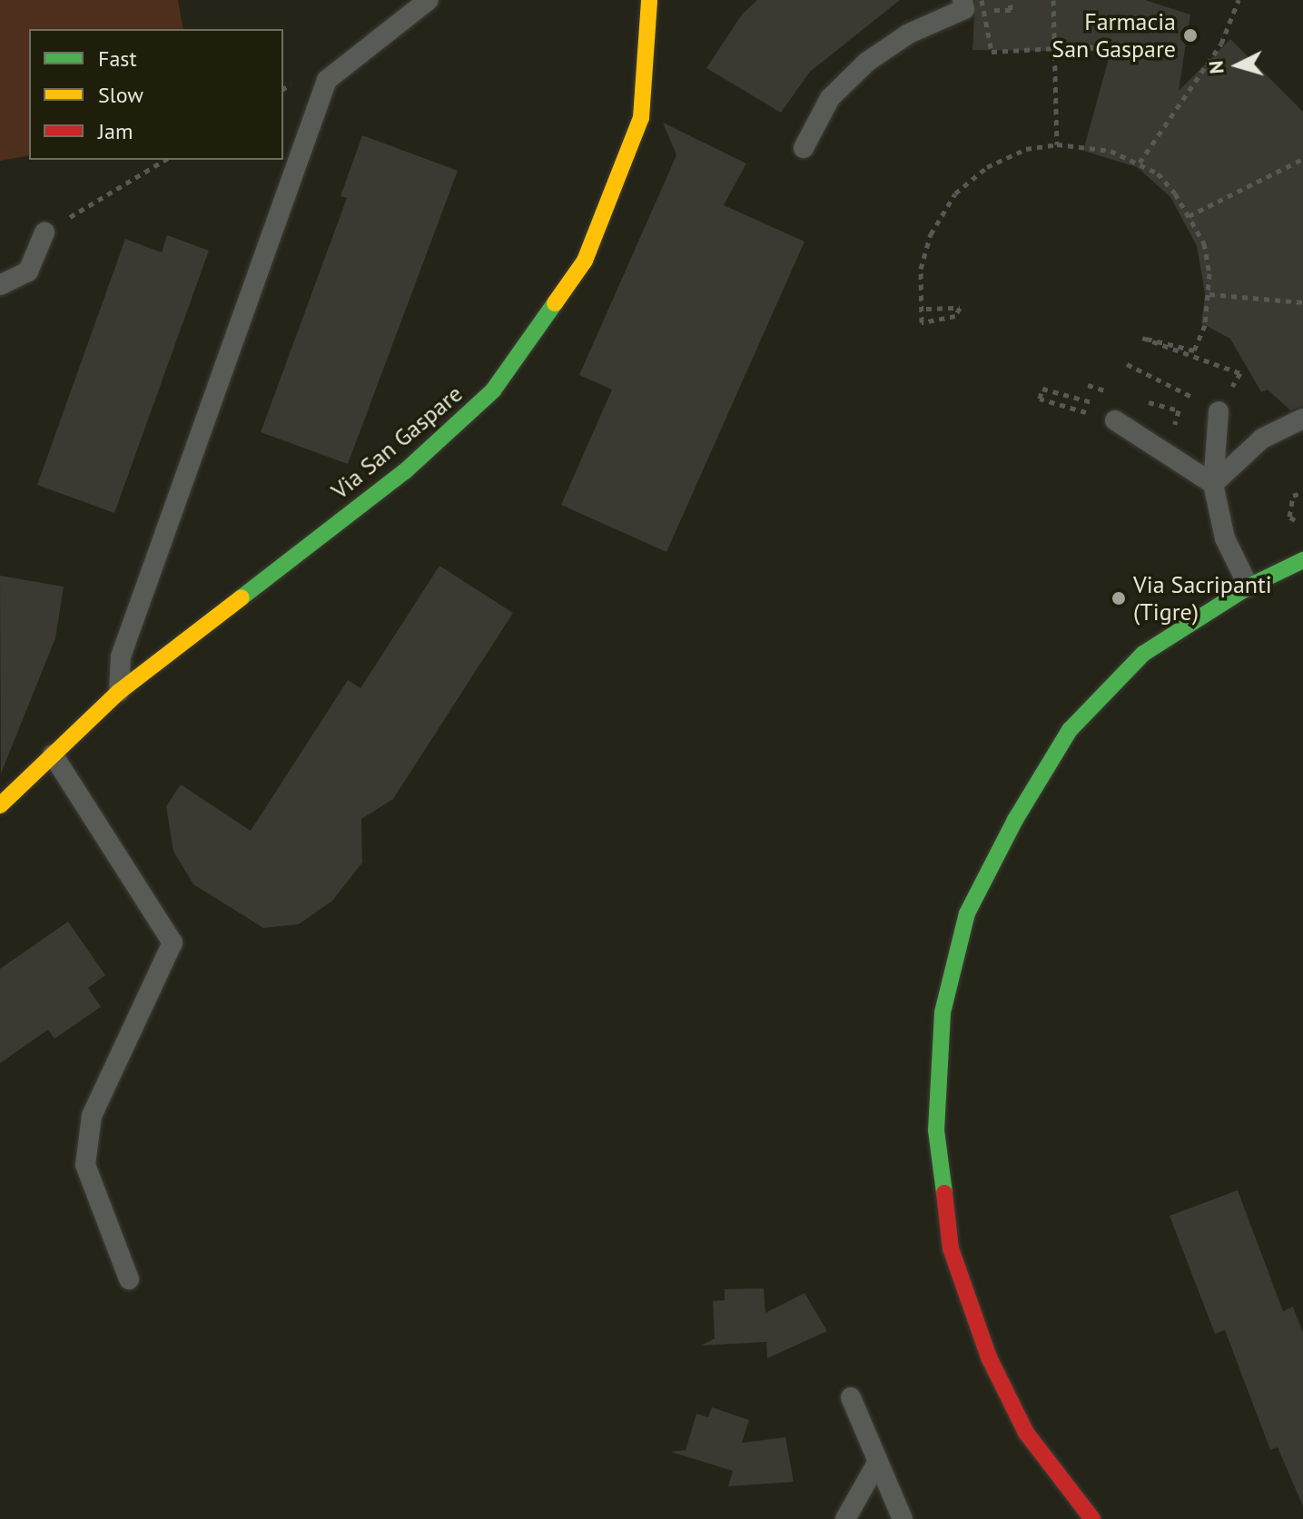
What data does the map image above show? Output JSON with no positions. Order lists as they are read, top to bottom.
{
  "streets": {
    "street": ["Via San Gaspare"]
  },
  "places": ["Farmacia San Gaspare", "Via Sacripanti (Tigre)"],
  "legend": ["Fast", "Slow", "Jam"],
  "north": "left"
}
